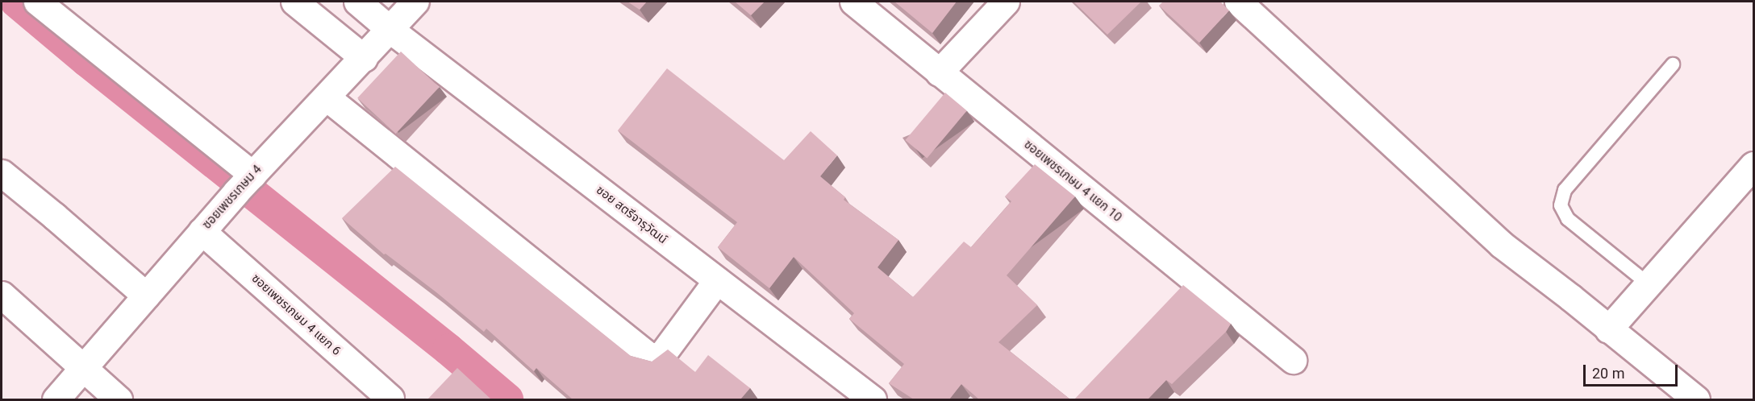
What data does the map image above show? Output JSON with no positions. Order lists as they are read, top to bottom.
{
  "streets": {
    "street": [
      "ซอยเพชรเกษม 4 แยก 10",
      "ซอยเพชรเกษม 4",
      "ซอย สตรีจารุวัฒน์",
      "ซอยเพชรเกษม 4 แยก 6"
    ]
  },
  "crossings": [
    ["ซอยเพชรเกษม 4", "ซอย สตรีจารุวัฒน์"],
    ["ซอยเพชรเกษม 4", "ซอยเพชรเกษม 4 แยก 6"]
  ],
  "scale_bar": "20 m"
}
